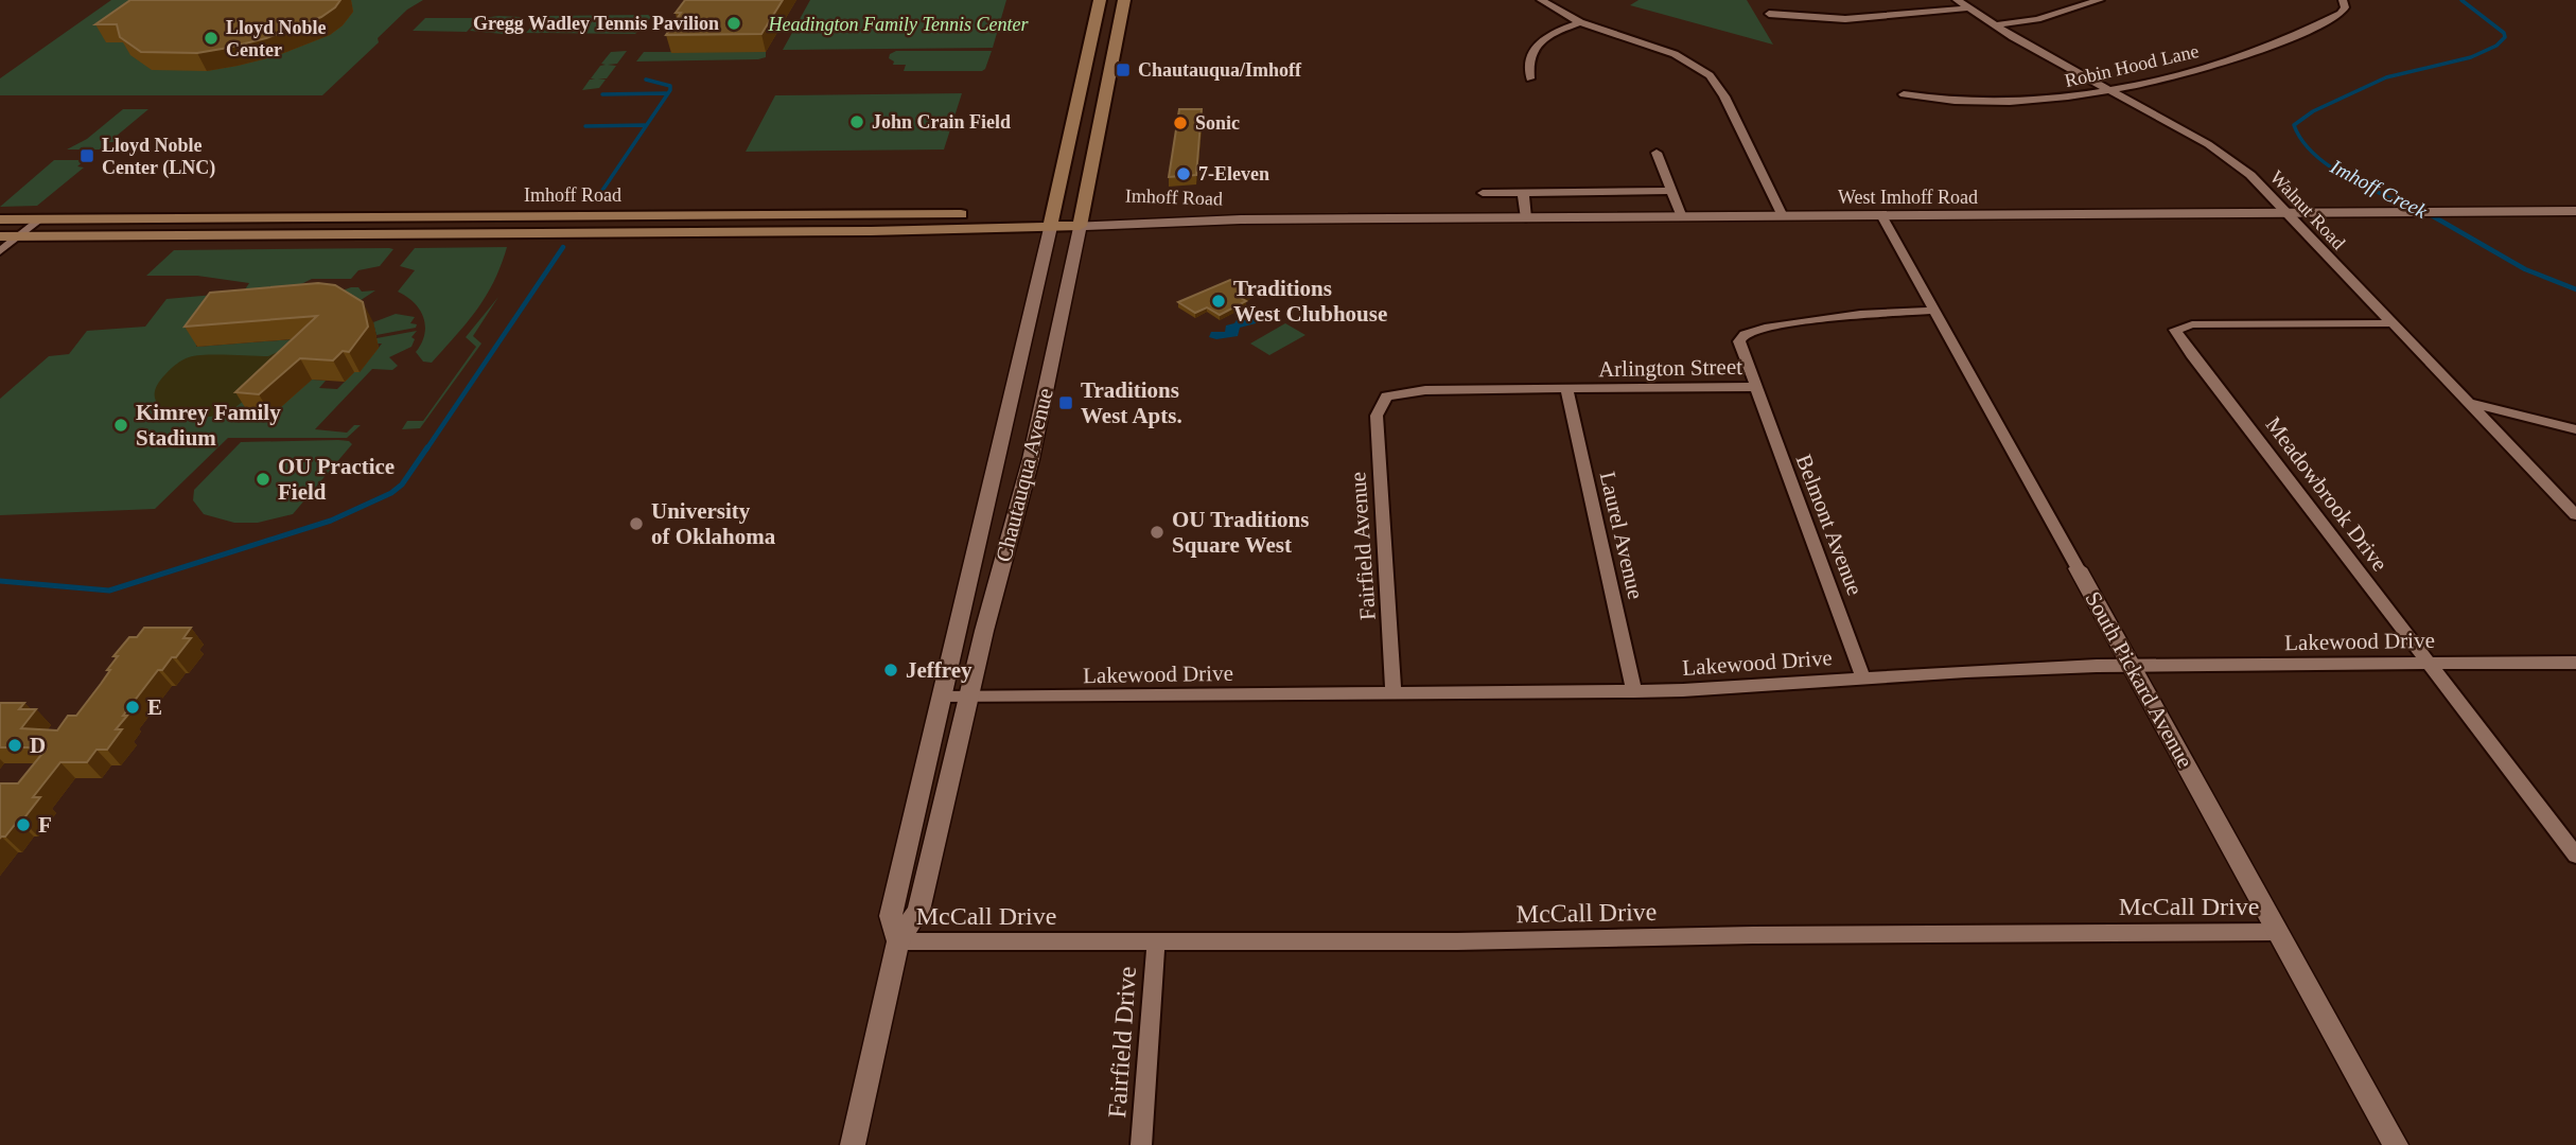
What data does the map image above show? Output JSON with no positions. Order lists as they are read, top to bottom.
{
  "streets": {
    "main road": ["Imhoff Road", "Chautauqua Avenue"],
    "street": [
      "Robin Hood Lane",
      "West Imhoff Road",
      "Walnut Road",
      "Arlington Street",
      "Meadowbrook Drive",
      "Belmont Avenue",
      "Laurel Avenue",
      "Fairfield Avenue",
      "Lakewood Drive",
      "South Pickard Avenue",
      "McCall Drive",
      "Fairfield Drive"
    ]
  },
  "crossings": [
    ["Robin Hood Lane", "Walnut Road"],
    ["Imhoff Road", "West Imhoff Road"],
    ["Imhoff Road", "Chautauqua Avenue"],
    ["West Imhoff Road", "Walnut Road"],
    ["West Imhoff Road", "South Pickard Avenue"],
    ["Walnut Road", "Meadowbrook Drive"],
    ["Arlington Street", "Belmont Avenue"],
    ["Arlington Street", "Laurel Avenue"],
    ["Arlington Street", "Fairfield Avenue"],
    ["Arlington Street", "South Pickard Avenue"],
    ["Chautauqua Avenue", "Lakewood Drive"],
    ["Chautauqua Avenue", "McCall Drive"],
    ["Meadowbrook Drive", "Lakewood Drive"],
    ["Belmont Avenue", "Lakewood Drive"],
    ["Laurel Avenue", "Lakewood Drive"],
    ["Fairfield Avenue", "Lakewood Drive"],
    ["Lakewood Drive", "South Pickard Avenue"],
    ["South Pickard Avenue", "McCall Drive"],
    ["McCall Drive", "Fairfield Drive"]
  ],
  "water": ["Imhoff Creek"],
  "parks": ["Headington Family Tennis Center"],
  "places": {
    "other": [
      "Gregg Wadley Tennis Pavilion",
      "Lloyd Noble Center",
      "John Crain Field",
      "Sonic",
      "7-Eleven",
      "Traditions West Clubhouse",
      "Kimrey Family Stadium",
      "OU Practice Field",
      "University of Oklahoma",
      "OU Traditions Square West",
      "Jeffrey",
      "E",
      "D",
      "F"
    ],
    "transit": ["Chautauqua/Imhoff", "Lloyd Noble Center (LNC)", "Traditions West Apts."]
  }
}
